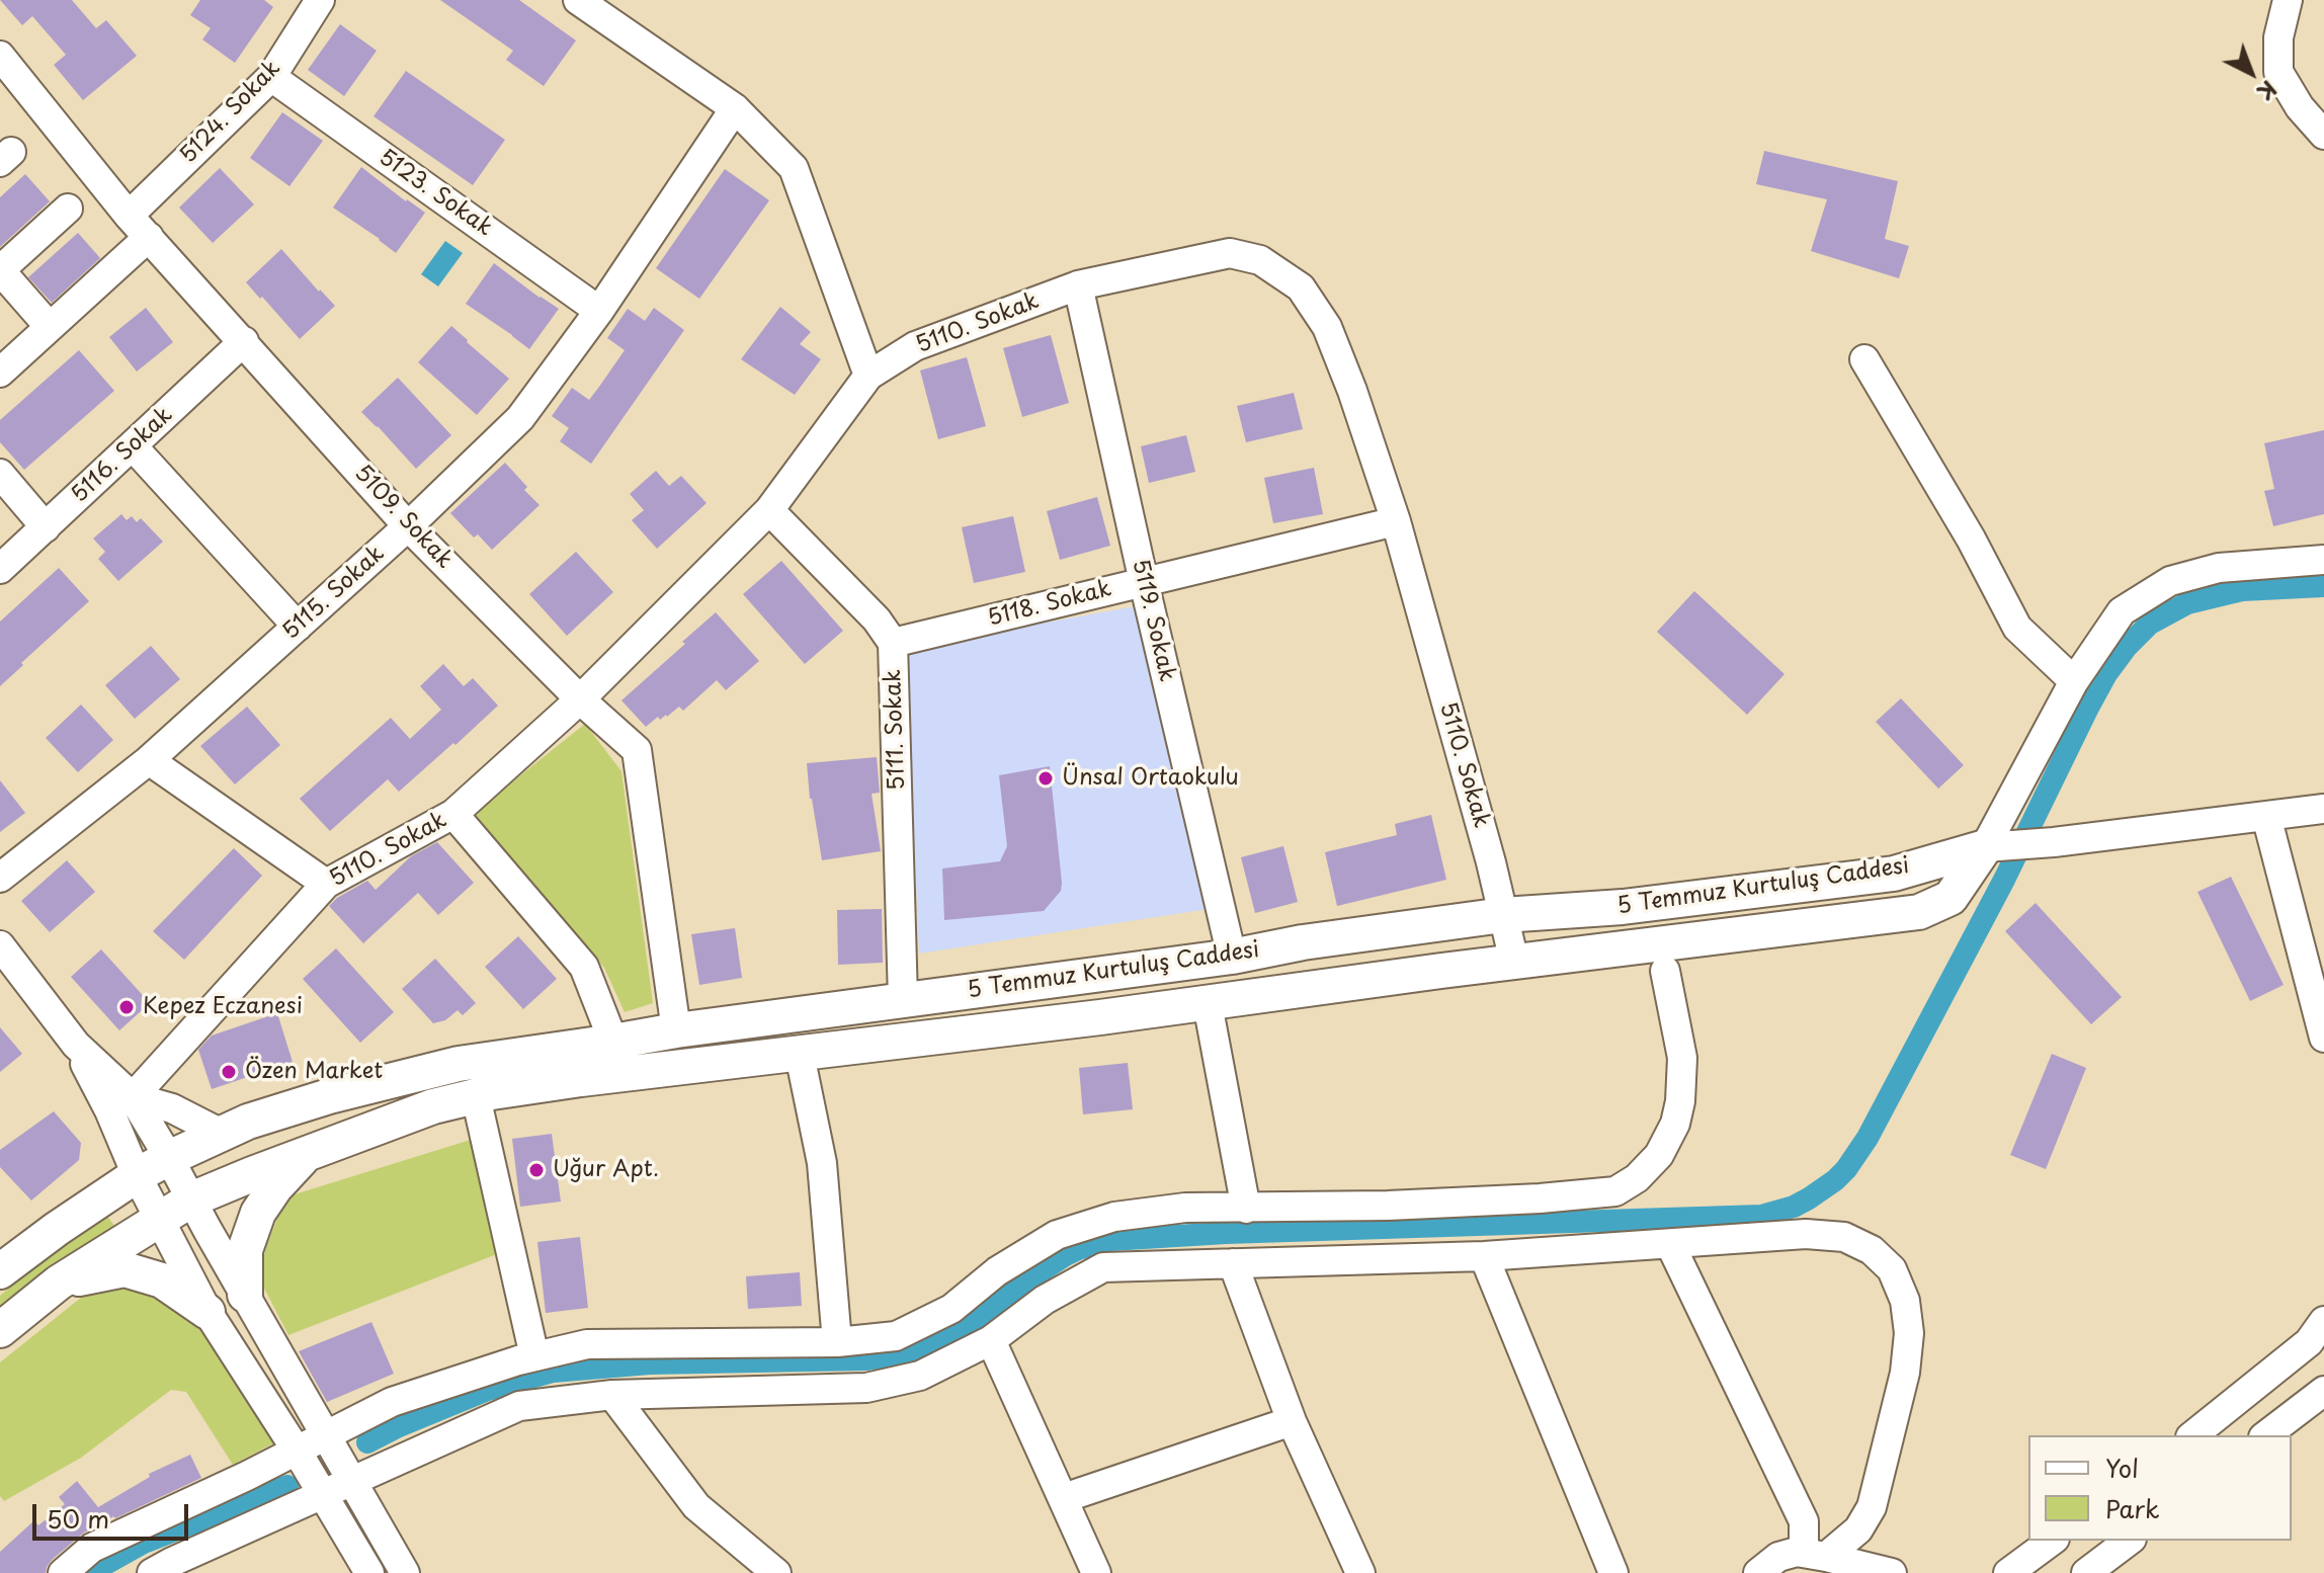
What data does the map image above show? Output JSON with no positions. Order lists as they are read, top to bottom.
{
  "streets": {
    "main road": ["5 Temmuz Kurtuluş Caddesi"],
    "street": [
      "5124. Sokak",
      "5123. Sokak",
      "5110. Sokak",
      "5116. Sokak",
      "5109. Sokak",
      "5115. Sokak",
      "5118. Sokak",
      "5119. Sokak",
      "5111. Sokak"
    ]
  },
  "crossings": [
    ["5124. Sokak", "5123. Sokak"],
    ["5124. Sokak", "5109. Sokak"],
    ["5123. Sokak", "5115. Sokak"],
    ["5110. Sokak", "5109. Sokak"],
    ["5110. Sokak", "5118. Sokak"],
    ["5110. Sokak", "5119. Sokak"],
    ["5110. Sokak", "5111. Sokak"],
    ["5110. Sokak", "5 Temmuz Kurtuluş Caddesi"],
    ["5116. Sokak", "5109. Sokak"],
    ["5109. Sokak", "5115. Sokak"],
    ["5109. Sokak", "5 Temmuz Kurtuluş Caddesi"],
    ["5118. Sokak", "5119. Sokak"],
    ["5118. Sokak", "5111. Sokak"],
    ["5119. Sokak", "5 Temmuz Kurtuluş Caddesi"],
    ["5111. Sokak", "5 Temmuz Kurtuluş Caddesi"]
  ],
  "places": [
    "Ünsal Ortaokulu",
    "Kepez Eczanesi",
    "Özen Market",
    "Uğur Apt."
  ],
  "legend": ["Yol", "Park"],
  "scale_bar": "50 m",
  "north": "bottom right"
}
